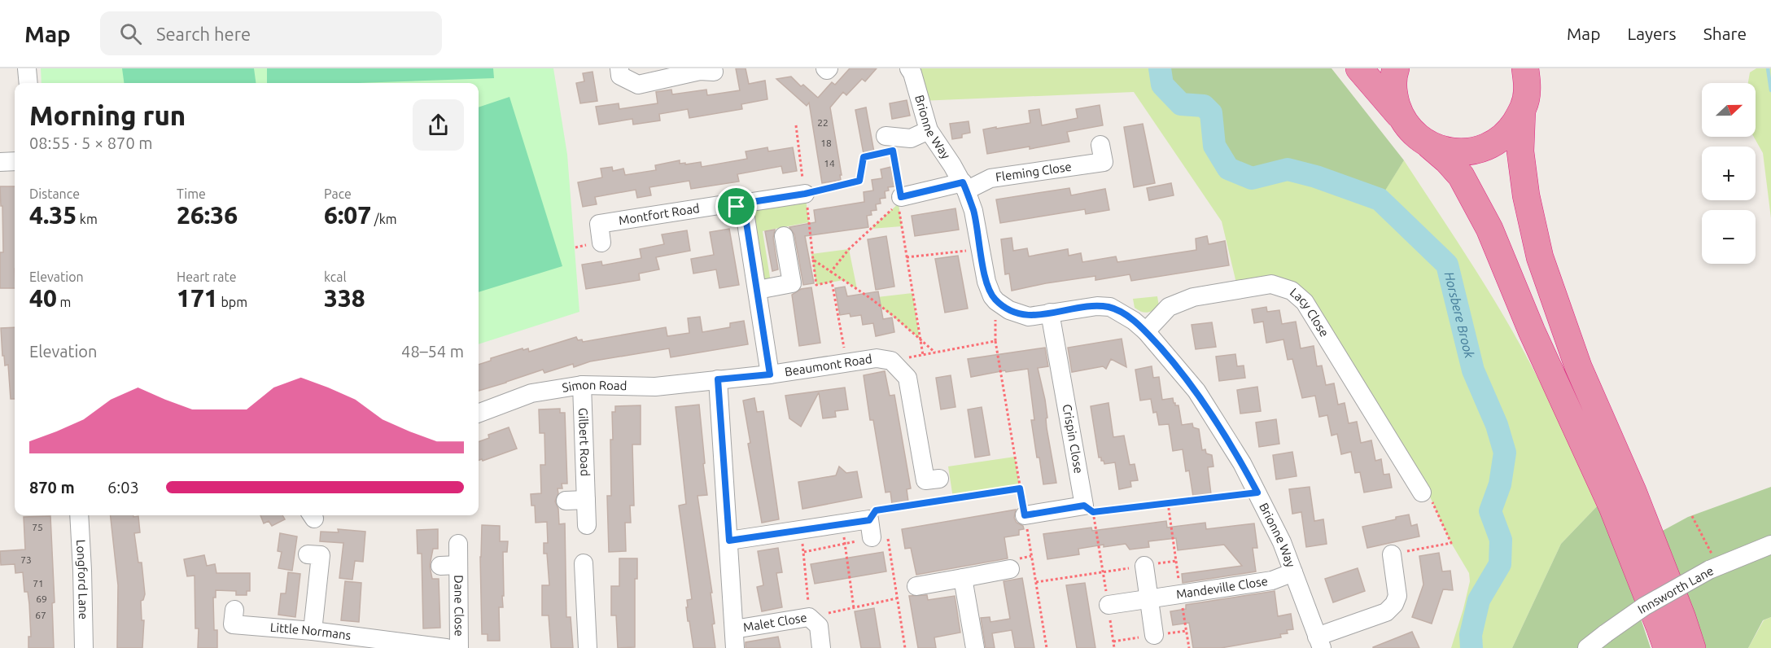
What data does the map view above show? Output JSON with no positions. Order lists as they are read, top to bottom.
{
  "streets": {
    "street": [
      "Brionne Way",
      "Fleming Close",
      "Montfort Road",
      "Lacy Close",
      "Beaumont Road",
      "Simon Road",
      "Crispin Close",
      "Gilbert Road",
      "Longford Lane",
      "Mandeville Close",
      "Innsworth Lane",
      "Dane Close",
      "Malet Close",
      "Little Normans"
    ]
  },
  "crossings": [
    ["Brionne Way", "Fleming Close"],
    ["Brionne Way", "Lacy Close"],
    ["Brionne Way", "Crispin Close"],
    ["Brionne Way", "Mandeville Close"],
    ["Beaumont Road", "Simon Road"],
    ["Simon Road", "Gilbert Road"]
  ],
  "water": ["Horsbere Brook"],
  "house_numbers": [
    "22",
    "18",
    "14",
    "75",
    "73",
    "71",
    "69",
    "67"
  ],
  "north": "right",
  "page": {
    "header": "Map",
    "search": "Search here",
    "nav": ["Map", "Layers", "Share"],
    "map_buttons": ["+", "−"],
    "heading": ["Morning run", "08:55 · 5 × 870 m"],
    "stats": [
      ["Distance", "4.35 km"],
      ["Time", "26:36"],
      ["Pace", "6:07 /km"],
      ["Elevation", "40 m"],
      ["Heart rate", "171 bpm"],
      ["kcal", "338"]
    ],
    "chart": ["Elevation", "48–54 m"],
    "list": [
      {
        "name": "870 m",
        "note": "6:03"
      }
    ]
  }
}
